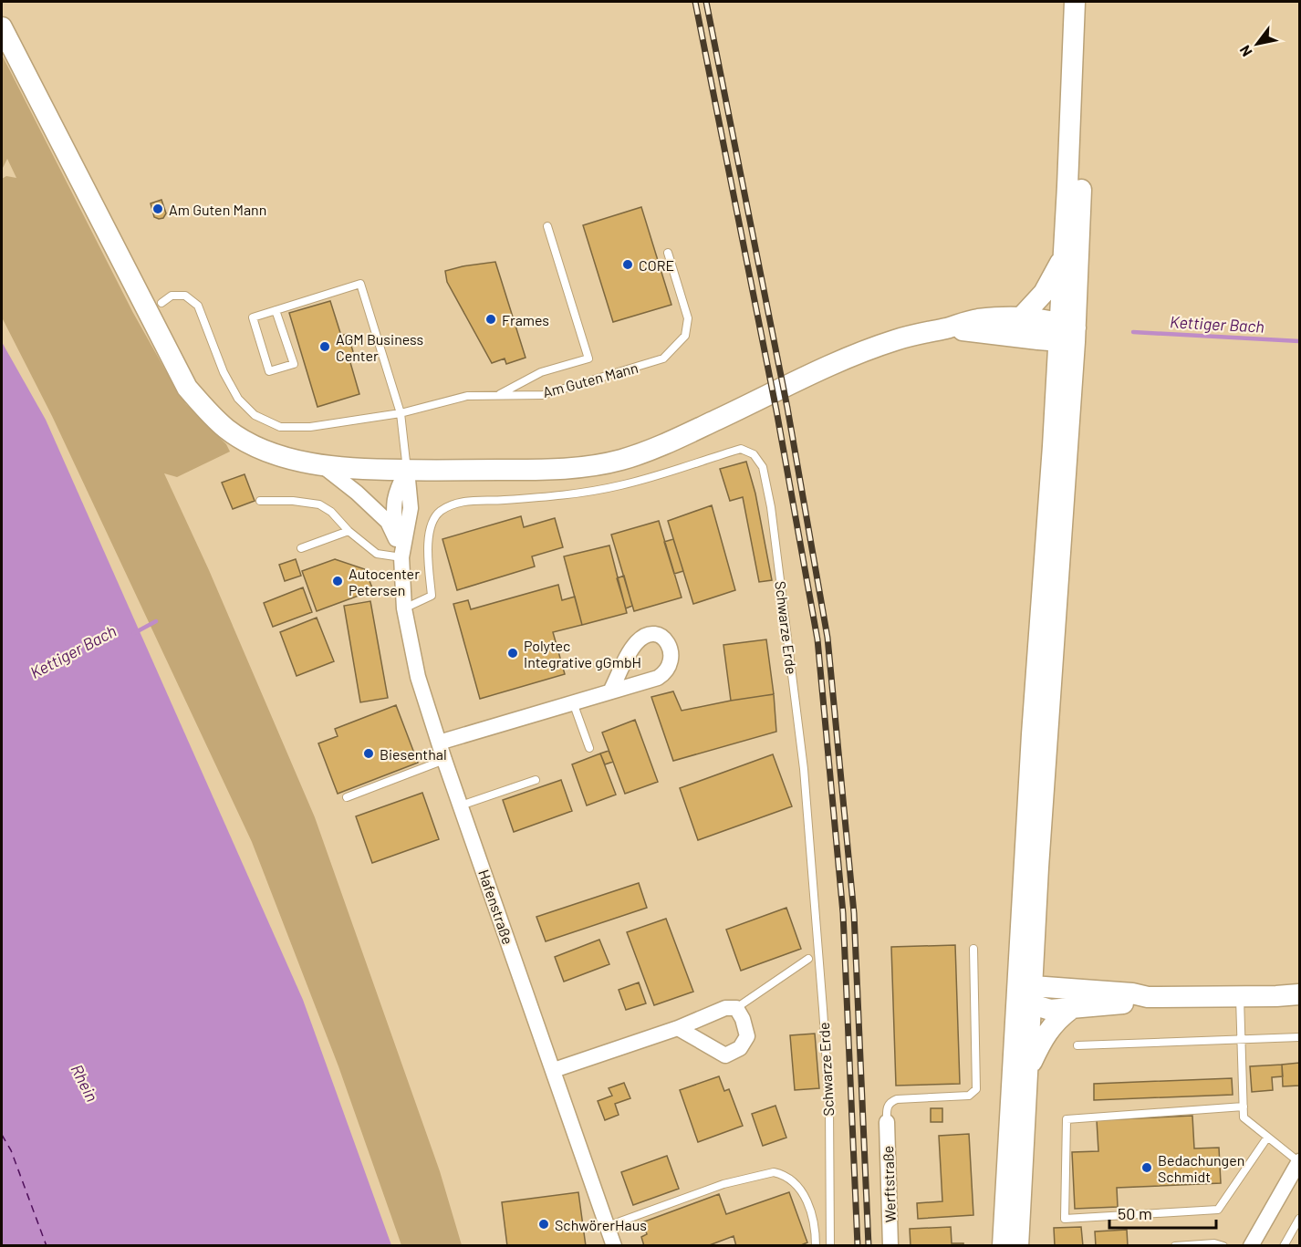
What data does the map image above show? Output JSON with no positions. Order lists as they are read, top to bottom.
{
  "streets": {
    "street": ["Hafenstraße", "Werftstraße"],
    "lane": ["Am Guten Mann", "Schwarze Erde"]
  },
  "crossings": [
    ["Schwarze Erde", "Hafenstraße"]
  ],
  "water": ["Kettiger Bach", "Rhein"],
  "places": [
    "Am Guten Mann",
    "CORE",
    "Frames",
    "AGM Business Center",
    "Autocenter Petersen",
    "Polytec Integrative gGmbH",
    "Biesenthal",
    "Bedachungen Schmidt",
    "SchwörerHaus"
  ],
  "scale_bar": "50 m",
  "north": "bottom left"
}
